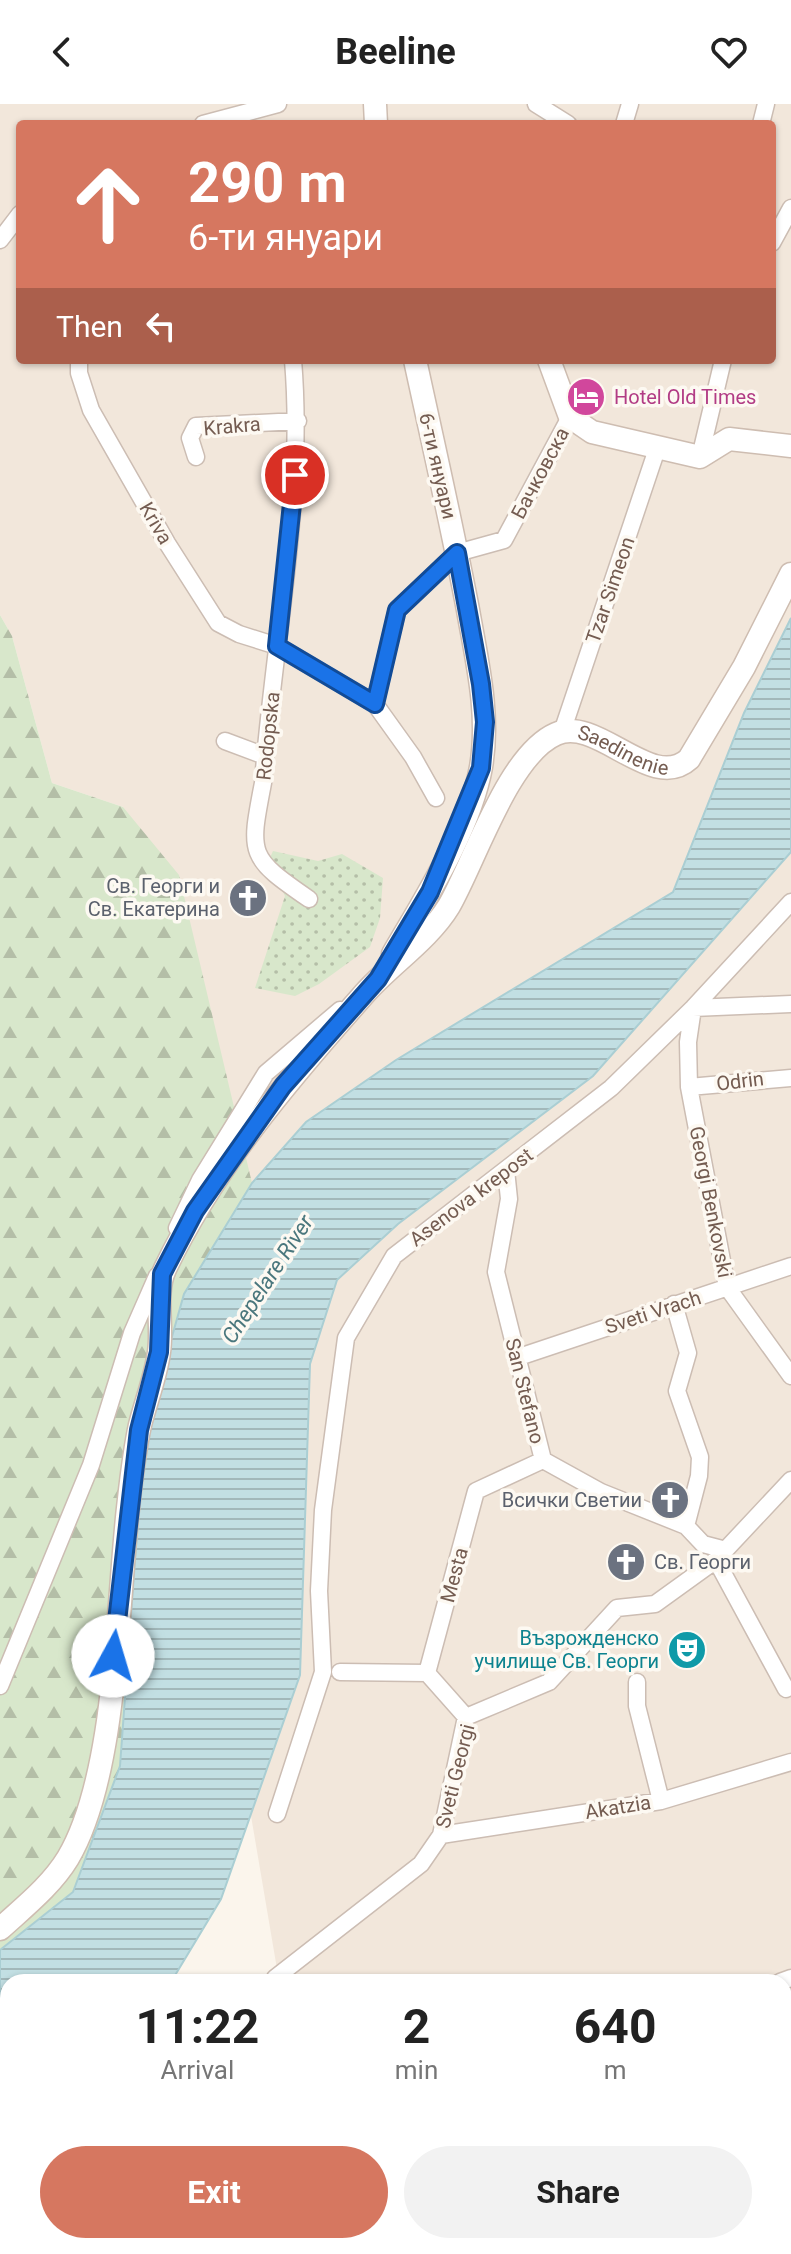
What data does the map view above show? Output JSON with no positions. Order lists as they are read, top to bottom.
{
  "streets": {
    "main road": ["6-ти януари", "Saedinenie"],
    "street": [
      "Krakra",
      "Бачковска",
      "Kriva",
      "Tzar Simeon",
      "Rodopska",
      "Odrin",
      "Asenova krepost",
      "Georgi Benkovski",
      "Sveti Vrach",
      "San Stefano",
      "Mesta",
      "Sveti Georgi",
      "Akatzia"
    ]
  },
  "crossings": [
    ["Krakra", "Rodopska"],
    ["6-ти януари", "Бачковска"],
    ["6-ти януари", "Saedinenie"],
    ["Бачковска", "Kriva"],
    ["Kriva", "Rodopska"],
    ["Tzar Simeon", "Saedinenie"],
    ["Odrin", "Georgi Benkovski"],
    ["Asenova krepost", "Georgi Benkovski"],
    ["Asenova krepost", "San Stefano"],
    ["Georgi Benkovski", "Sveti Vrach"],
    ["Sveti Vrach", "San Stefano"],
    ["San Stefano", "Mesta"],
    ["San Stefano", "Sveti Georgi"],
    ["Sveti Georgi", "Akatzia"]
  ],
  "water": ["Chepelare River"],
  "places": {
    "hotel": ["Hotel Old Times"],
    "church": ["Св. Георги и Св. Екатерина", "Всички Светии", "Св. Георги"],
    "theatre": ["Възрожденско училище Св. Георги"]
  },
  "page": {
    "header": "Beeline",
    "turn": ["290 m", "6-ти януари"],
    "then": "Then",
    "eta": [
      "11:22",
      "Arrival",
      "2",
      "min",
      "640",
      "m"
    ],
    "buttons": ["Exit", "Share"]
  }
}
